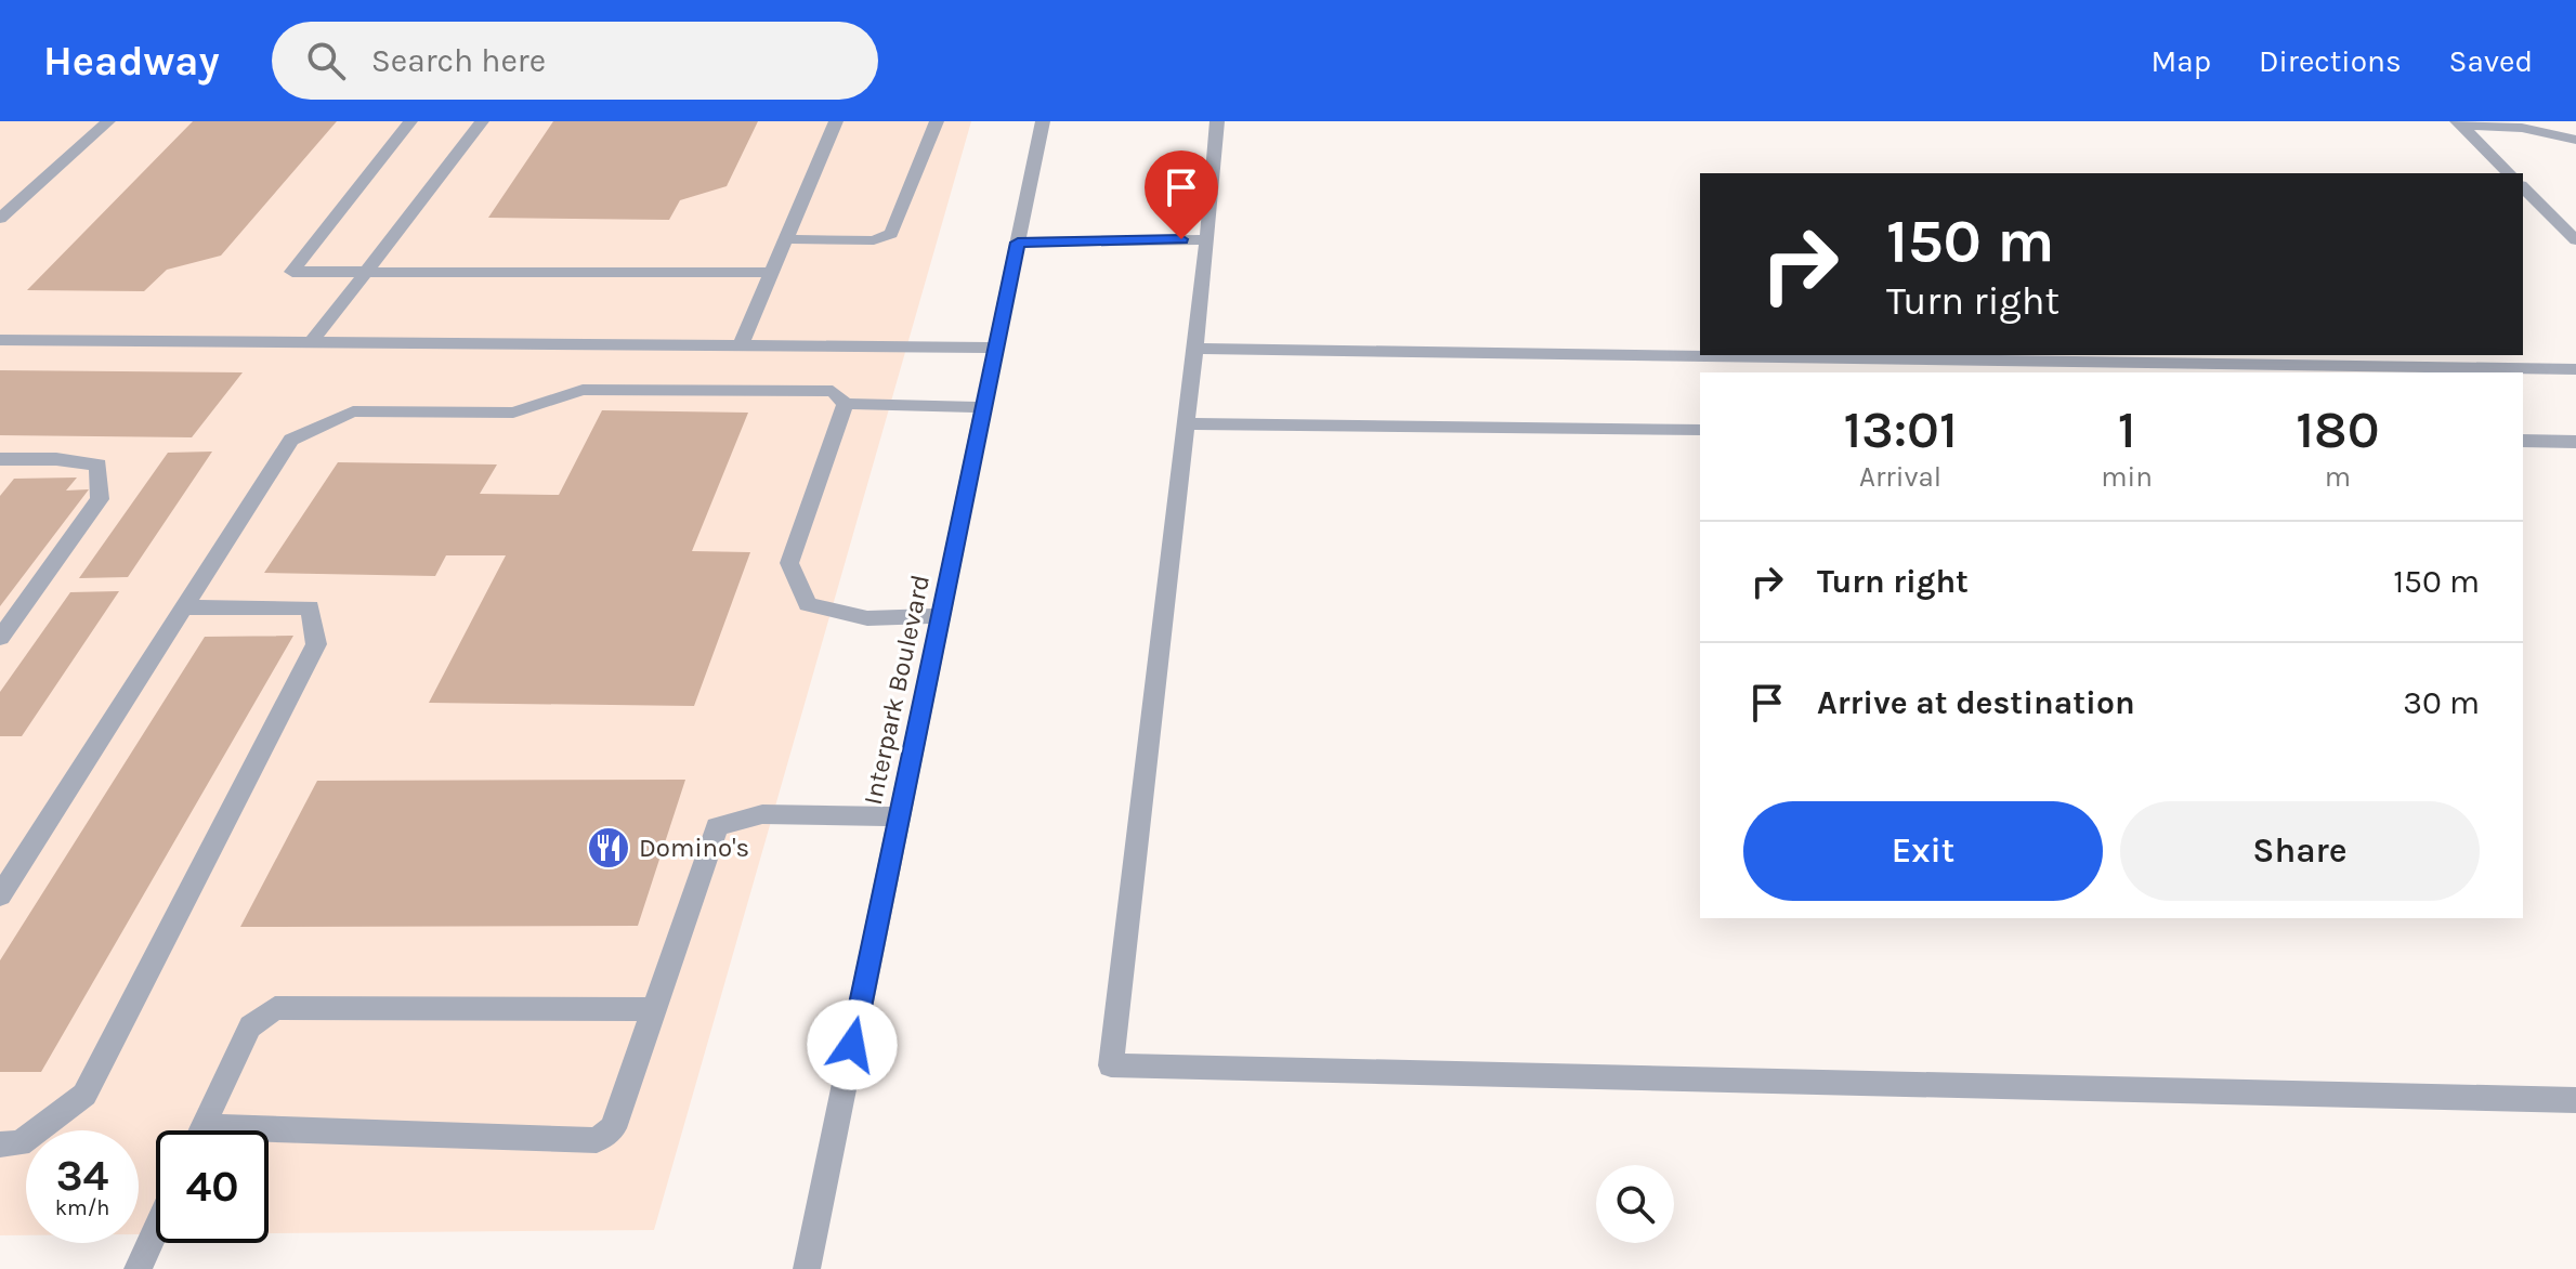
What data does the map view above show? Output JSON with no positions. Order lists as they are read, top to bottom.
{
  "streets": {
    "street": ["Interpark Boulevard"]
  },
  "places": {
    "restaurant": ["Domino's"]
  },
  "page": {
    "header": "Headway",
    "search": "Search here",
    "nav": ["Map", "Directions", "Saved"],
    "turn": ["150 m", "Turn right"],
    "eta": [
      "13:01",
      "Arrival",
      "1",
      "min",
      "180",
      "m"
    ],
    "list": [
      {
        "name": "Turn right",
        "value": "150 m"
      },
      {
        "name": "Arrive at destination",
        "value": "30 m"
      }
    ],
    "buttons": ["Exit", "Share"],
    "speed": "34 km/h",
    "limit": "40"
  }
}
